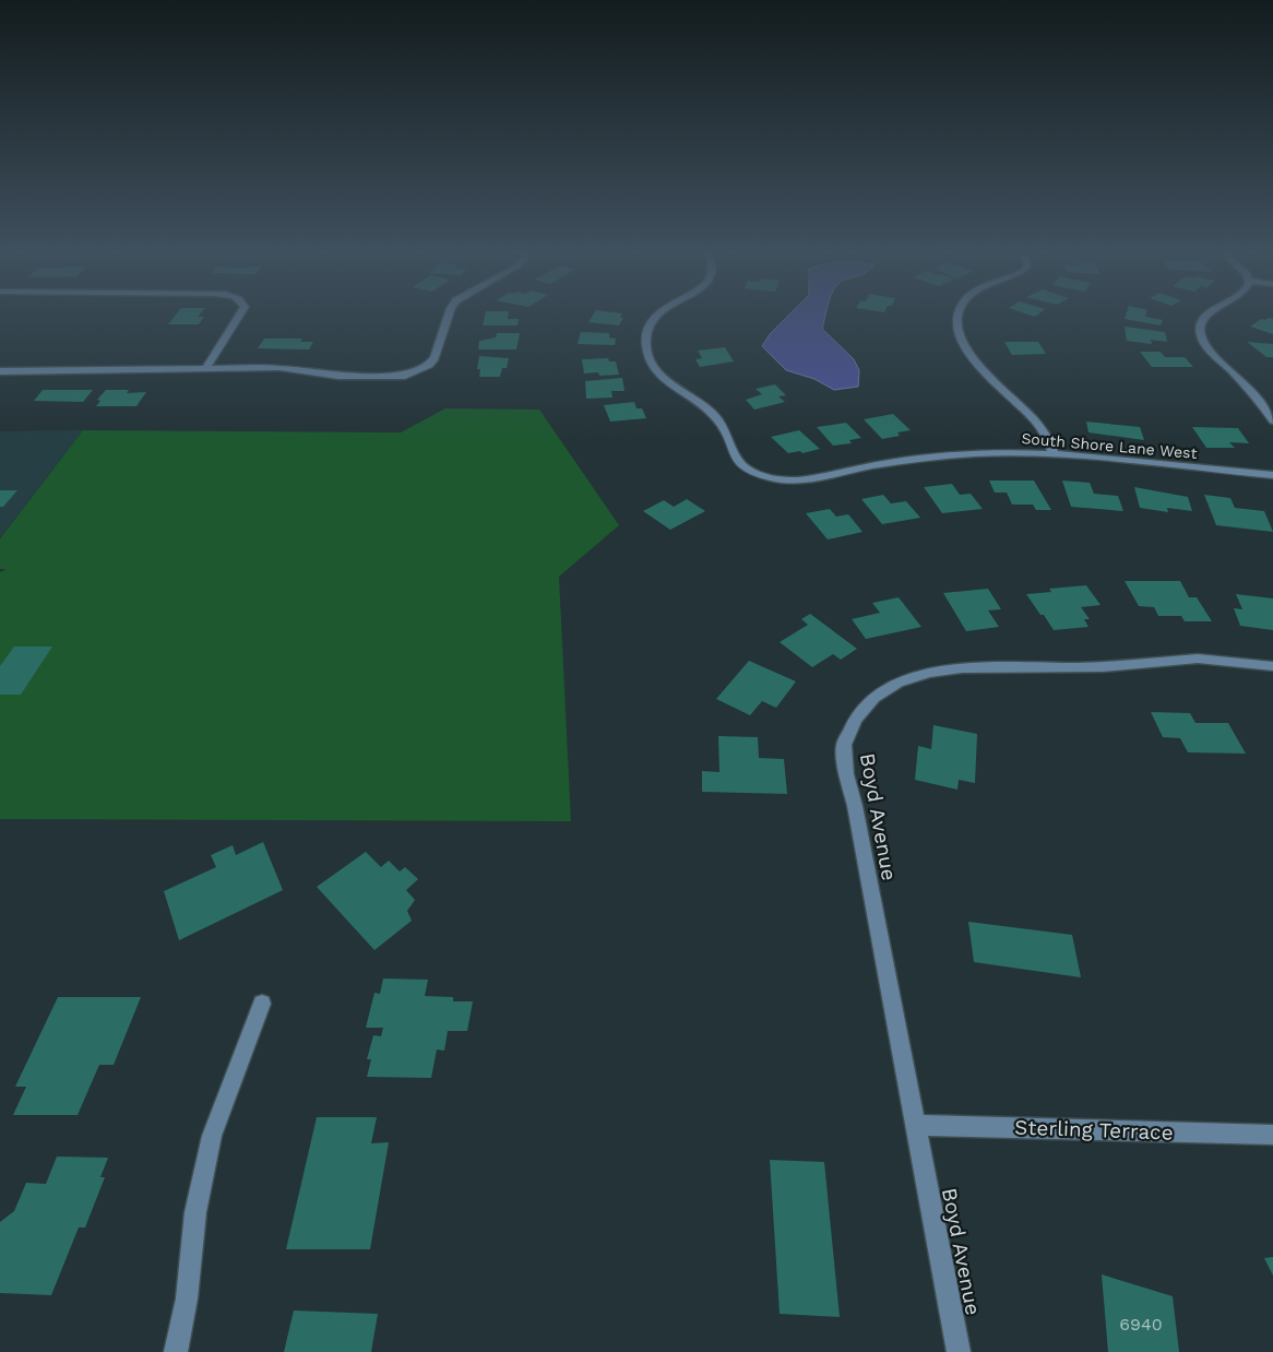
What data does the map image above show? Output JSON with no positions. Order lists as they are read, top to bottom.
{
  "streets": {
    "street": ["South Shore Lane West", "Boyd Avenue", "Sterling Terrace"]
  },
  "crossings": [
    ["Boyd Avenue", "Sterling Terrace"]
  ],
  "house_numbers": ["6940"]
}
